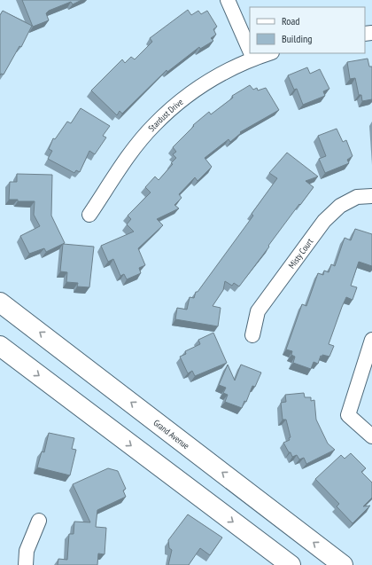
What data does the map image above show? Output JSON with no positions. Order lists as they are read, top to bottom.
{
  "streets": {
    "main road": ["Grand Avenue"],
    "street": ["Stardust Drive", "Misty Court"]
  },
  "legend": ["Road", "Building"]
}
